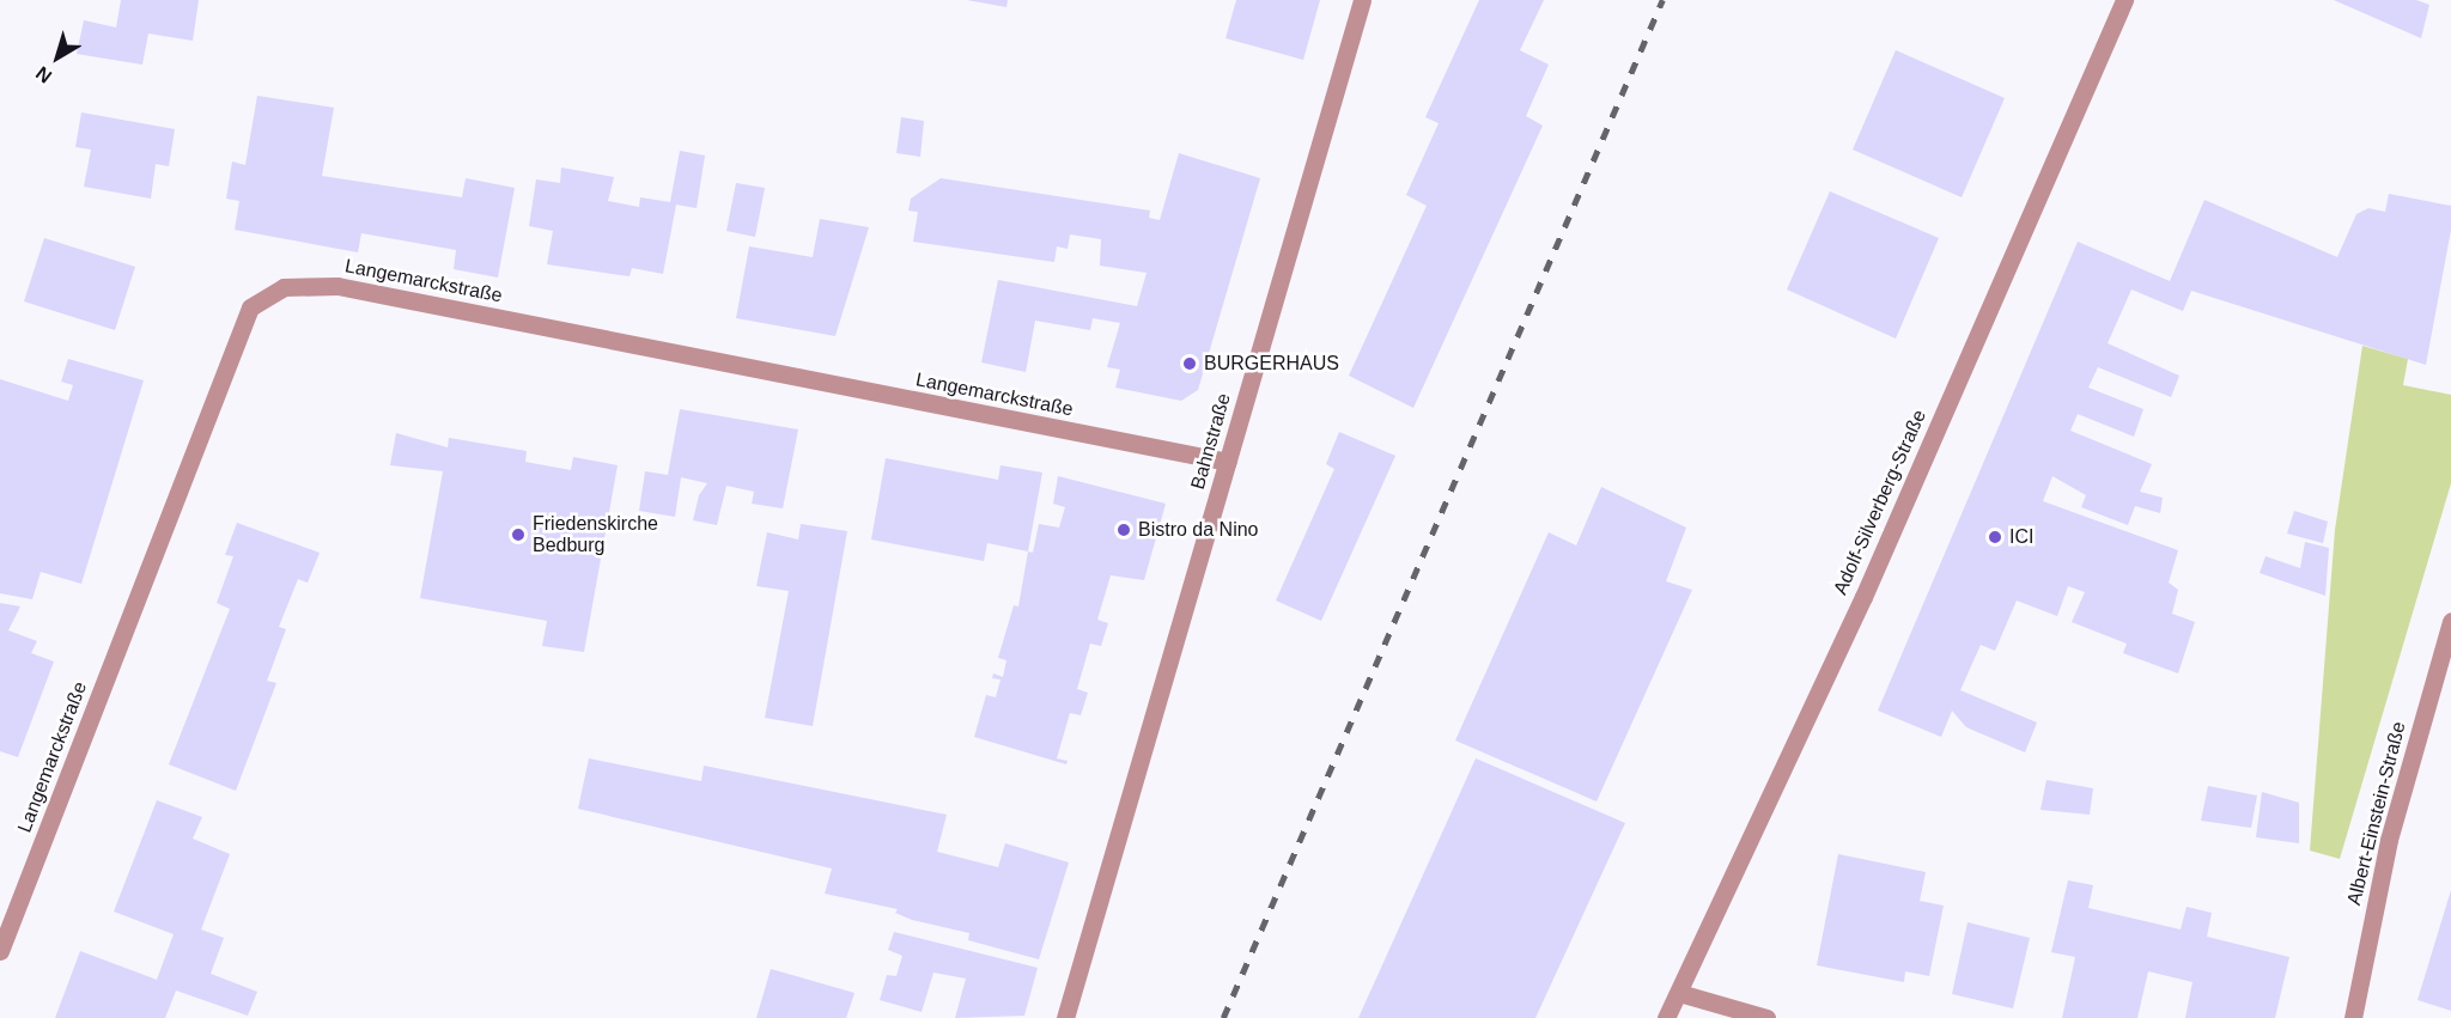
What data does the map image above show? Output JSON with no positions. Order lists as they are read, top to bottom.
{
  "streets": {
    "street": [
      "Langemarckstraße",
      "Bahnstraße",
      "Adolf-Silverberg-Straße",
      "Albert-Einstein-Straße"
    ]
  },
  "crossings": [
    ["Langemarckstraße", "Bahnstraße"]
  ],
  "places": [
    "BURGERHAUS",
    "Bistro da Nino",
    "Friedenskirche Bedburg",
    "ICI"
  ],
  "north": "bottom left"
}
